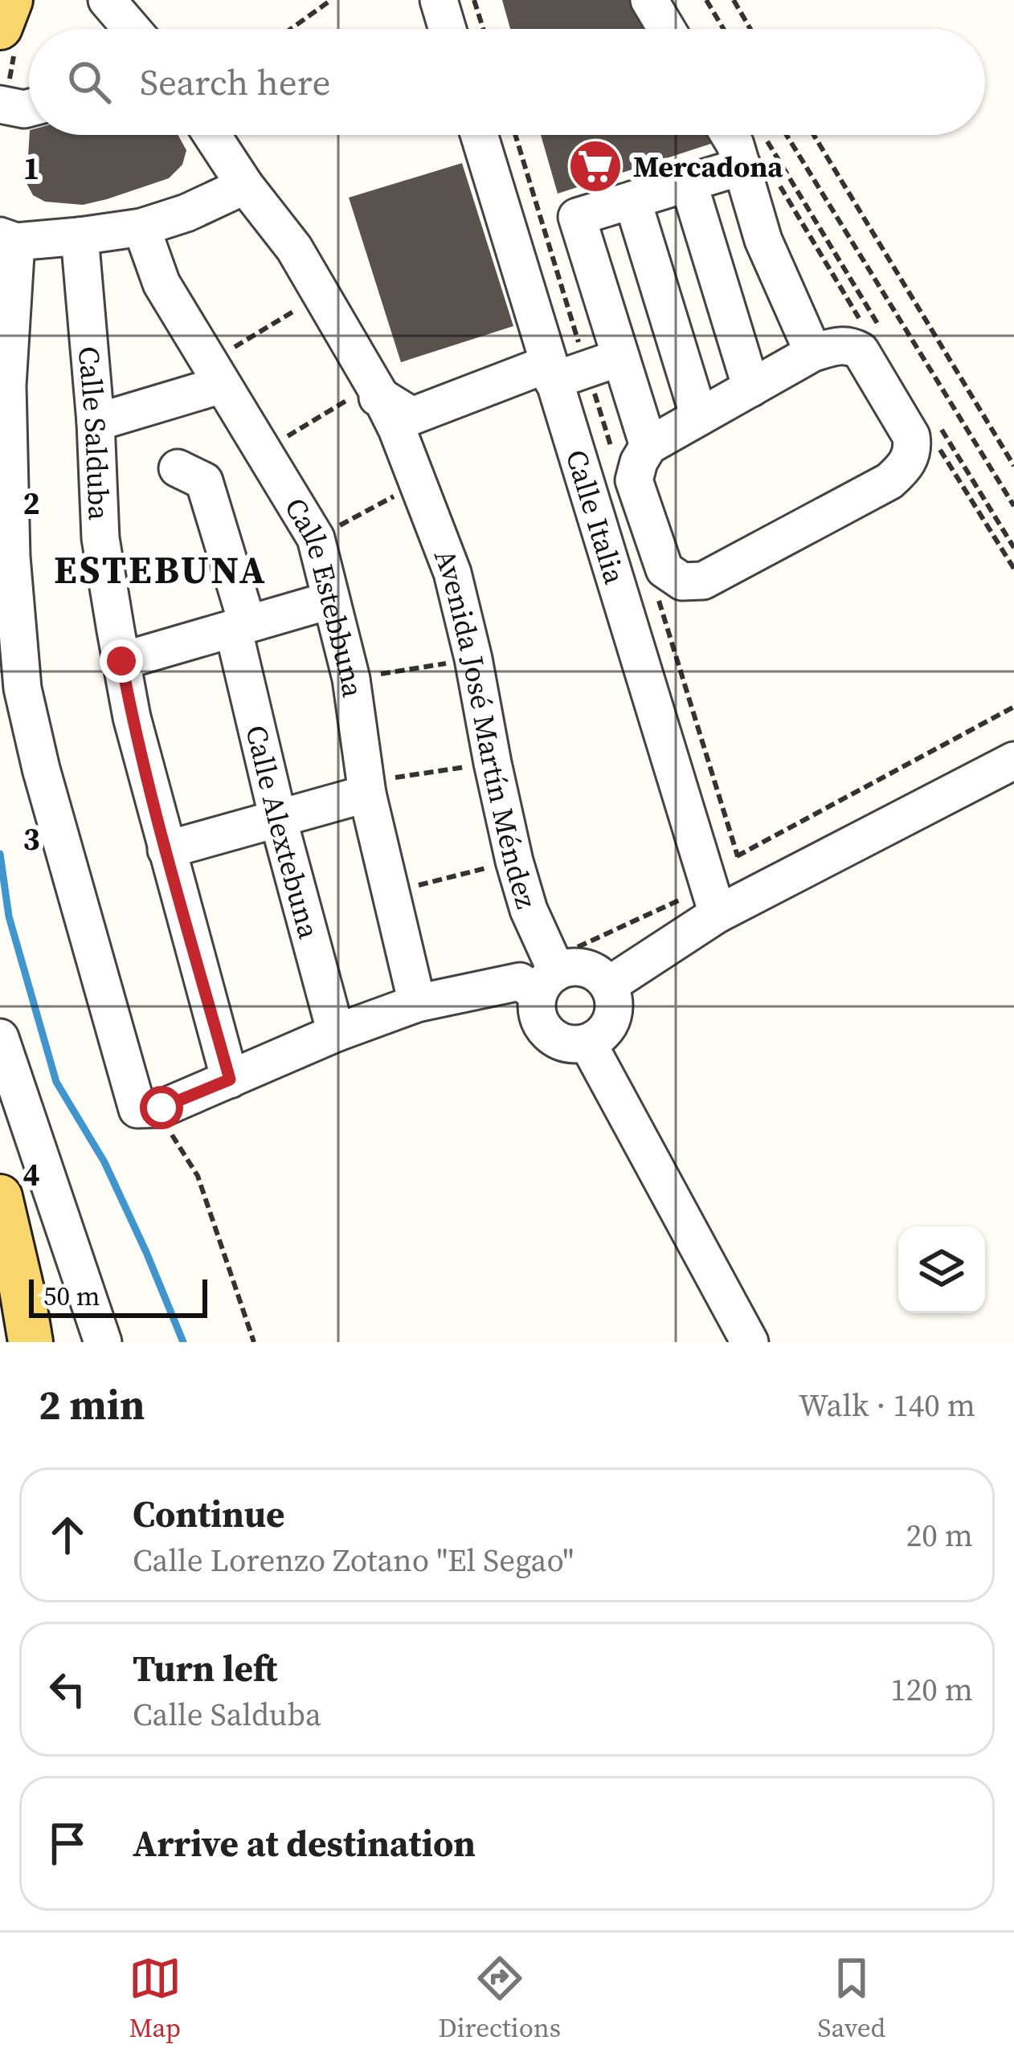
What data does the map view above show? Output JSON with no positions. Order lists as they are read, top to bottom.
{
  "streets": {
    "street": [
      "Calle Salduba",
      "Calle Italia",
      "Calle Estebbuna",
      "Avenida José Martín Méndez",
      "Calle Alextebuna"
    ]
  },
  "districts": ["ESTEBUNA"],
  "places": {
    "supermarket": ["Mercadona"]
  },
  "scale_bar": "50 m",
  "page": {
    "search": "Search here",
    "scale": "50 m",
    "heading": ["2 min", "Walk · 140 m"],
    "list": [
      ["Continue", "Calle Lorenzo Zotano \"El Segao\"", "20 m"],
      ["Turn left", "Calle Salduba", "120 m"],
      "Arrive at destination"
    ],
    "nav": ["Map", "Directions", "Saved"]
  },
  "grid": {
    "rows": [
      "1",
      "2",
      "3",
      "4"
    ]
  }
}
